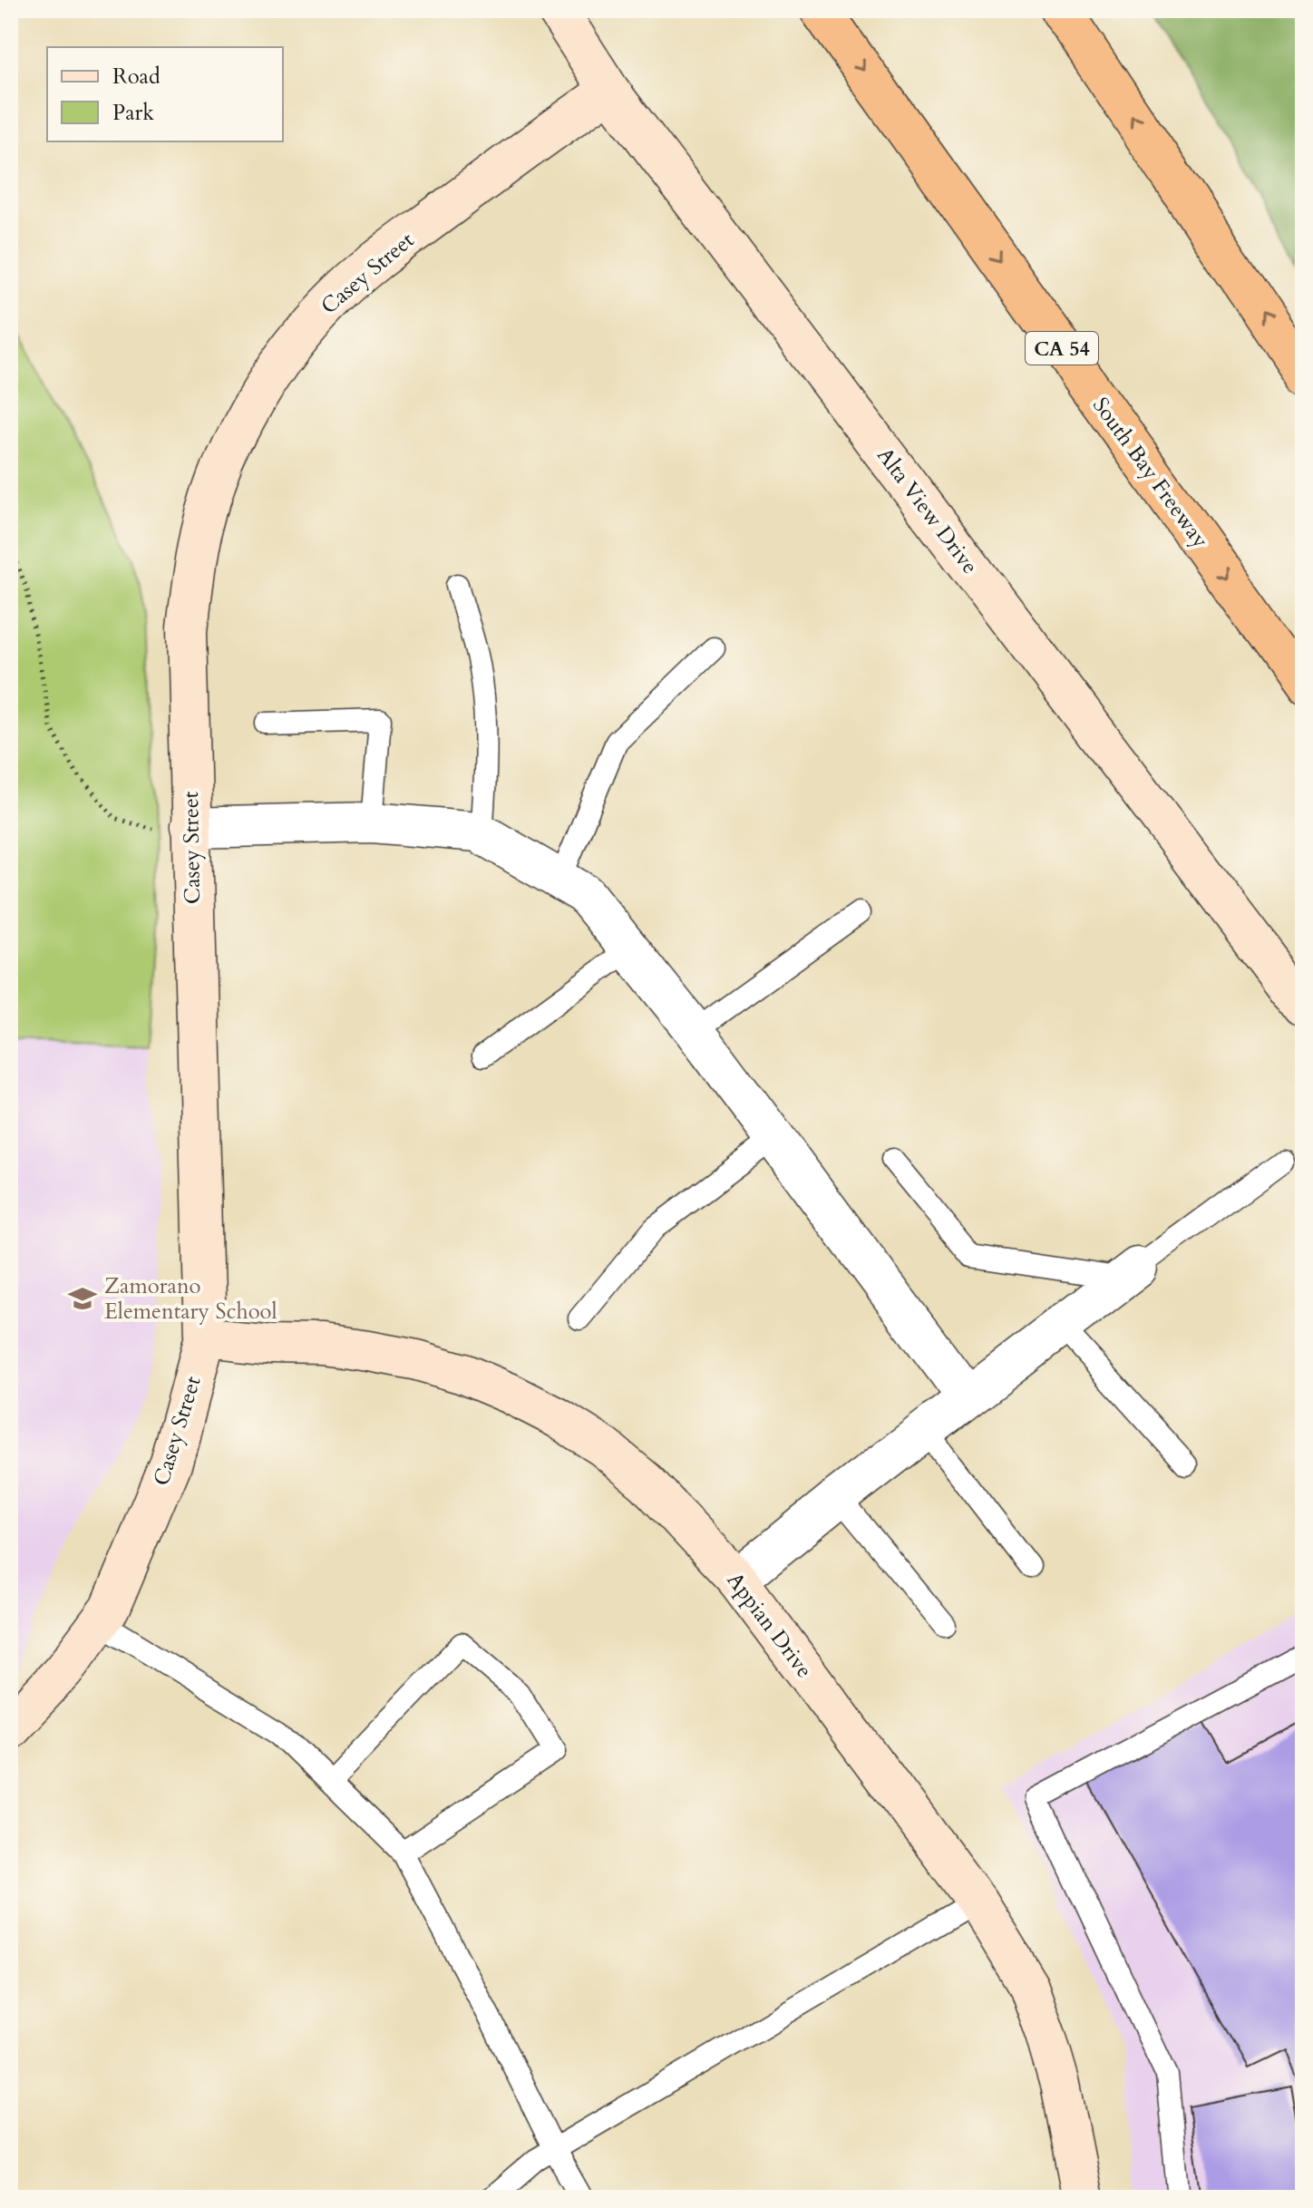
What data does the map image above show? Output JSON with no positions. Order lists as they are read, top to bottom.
{
  "streets": {
    "highway": ["CA 54", "South Bay Freeway"],
    "street": ["Casey Street", "Alta View Drive", "Appian Drive"]
  },
  "crossings": [
    ["Casey Street", "Alta View Drive"],
    ["Casey Street", "Appian Drive"]
  ],
  "places": {
    "school or university": ["Zamorano Elementary School"]
  },
  "legend": ["Road", "Park"]
}
